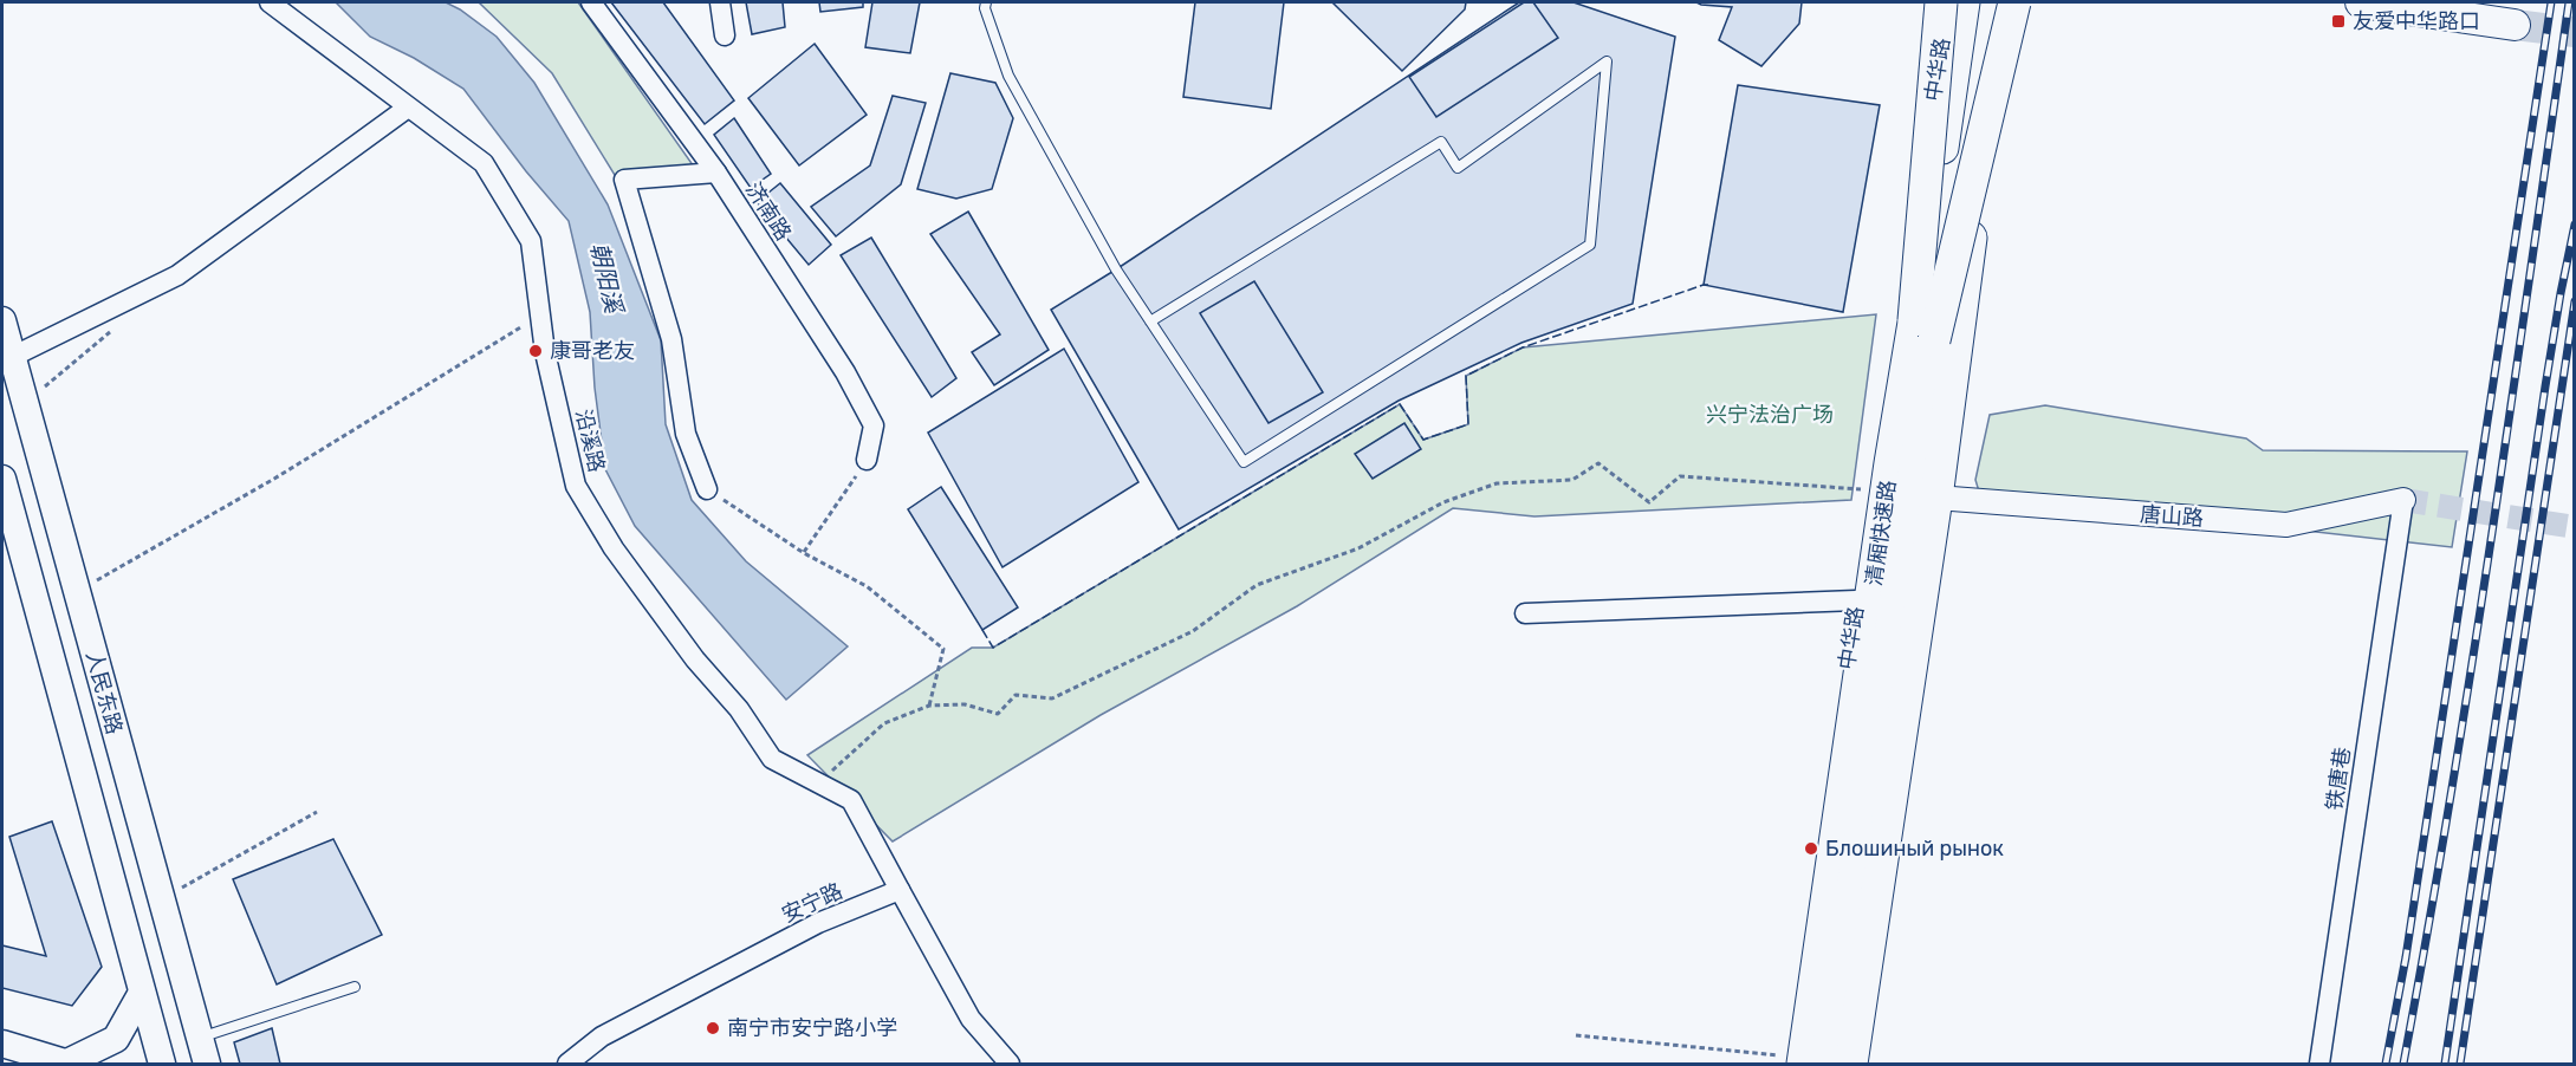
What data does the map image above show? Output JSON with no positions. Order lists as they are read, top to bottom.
{
  "streets": {
    "highway": ["中华路", "清厢快速路"],
    "main road": ["人民东路"],
    "street": [
      "济南路",
      "沿溪路",
      "唐山路",
      "铁唐巷",
      "安宁路"
    ]
  },
  "crossings": [
    ["中华路", "清厢快速路"],
    ["沿溪路", "安宁路"],
    ["唐山路", "铁唐巷"]
  ],
  "water": ["朝阳溪"],
  "parks": ["兴宁法治广场"],
  "places": {
    "transit": ["友爱中华路口"],
    "other": ["康哥老友", "Блошиный рынок", "南宁市安宁路小学"]
  }
}
